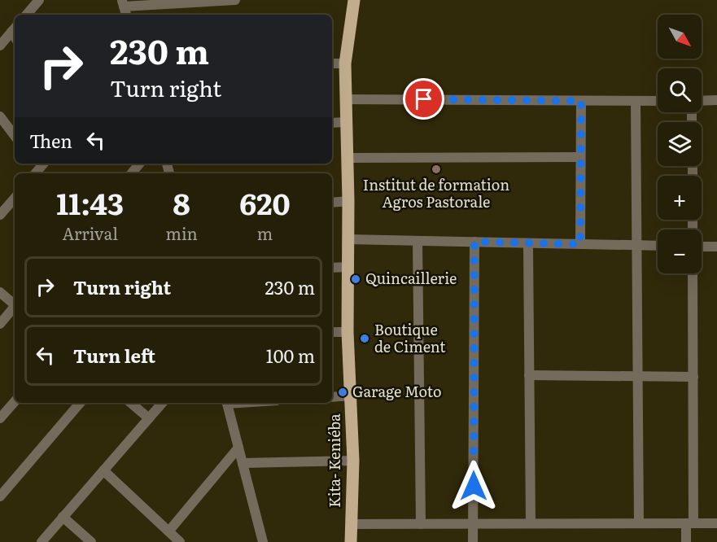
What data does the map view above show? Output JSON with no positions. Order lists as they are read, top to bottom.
{
  "streets": {
    "main road": ["Kita- Keniéba"]
  },
  "places": [
    "Institut de formation Agros Pastorale",
    "Quincaillerie",
    "Boutique de Ciment",
    "Garage Moto"
  ],
  "north": "bottom right",
  "page": {
    "map_buttons": ["+", "−"],
    "turn": ["230 m", "Turn right"],
    "then": "Then",
    "eta": [
      "11:43",
      "Arrival",
      "8",
      "min",
      "620",
      "m"
    ],
    "list": [
      {
        "name": "Turn right",
        "value": "230 m"
      },
      {
        "name": "Turn left",
        "value": "100 m"
      }
    ]
  }
}
